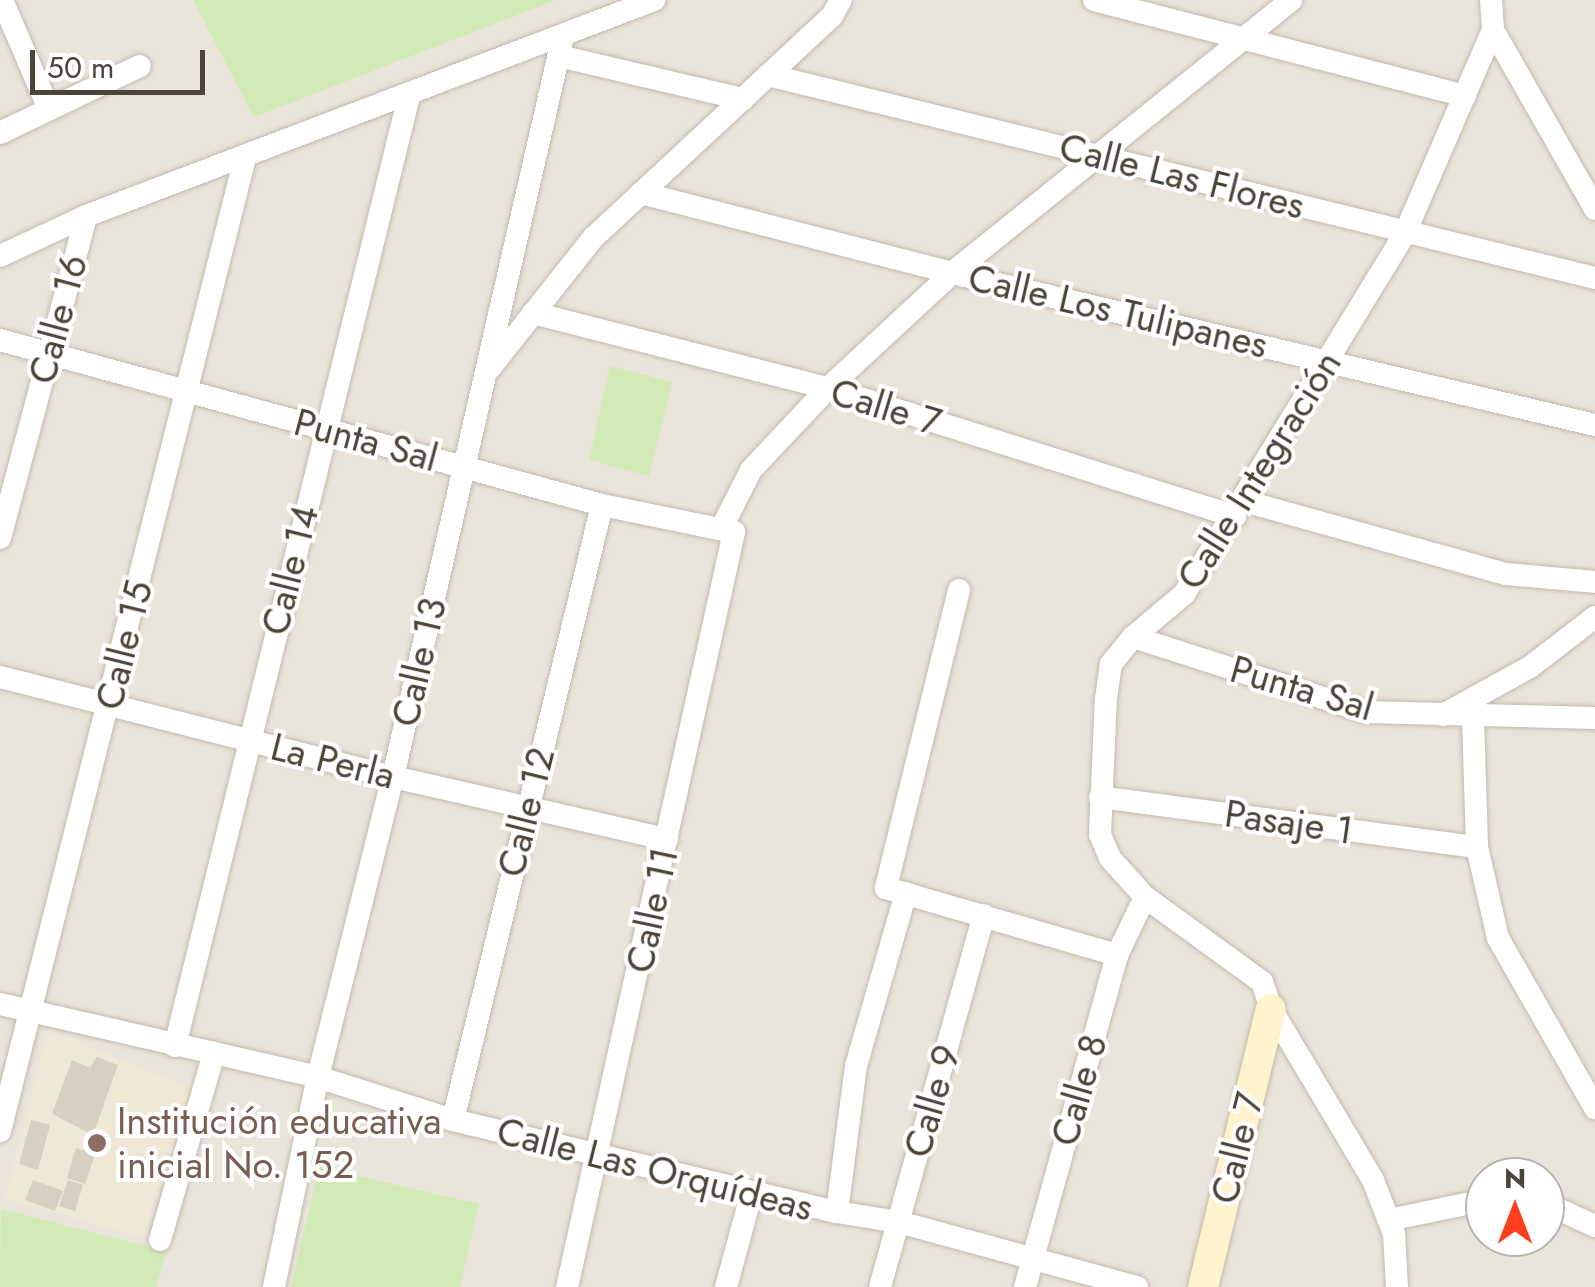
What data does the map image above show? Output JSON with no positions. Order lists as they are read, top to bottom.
{
  "streets": {
    "street": [
      "Calle Las Flores",
      "Calle Los Tulipanes",
      "Calle 16",
      "Calle 7",
      "Punta Sal",
      "Calle Integración",
      "Calle 14",
      "Calle 15",
      "Calle 13",
      "La Perla",
      "Calle 12",
      "Pasaje 1",
      "Calle 11",
      "Calle 8",
      "Calle 9",
      "Calle Las Orquídeas"
    ]
  },
  "crossings": [
    ["Calle Las Flores", "Calle Integración"],
    ["Calle Las Flores", "Calle 11"],
    ["Calle Los Tulipanes", "Calle Integración"],
    ["Calle Los Tulipanes", "Calle 11"],
    ["Calle 16", "Punta Sal"],
    ["Calle 7", "Calle Integración"],
    ["Calle 7", "Calle 11"],
    ["Punta Sal", "Calle Integración"],
    ["Punta Sal", "Calle 14"],
    ["Punta Sal", "Calle 15"],
    ["Punta Sal", "Calle 13"],
    ["Punta Sal", "Calle 12"],
    ["Punta Sal", "Calle 11"],
    ["Calle Integración", "Pasaje 1"],
    ["Calle Integración", "Calle 8"],
    ["Calle 14", "La Perla"],
    ["Calle 14", "Calle Las Orquídeas"],
    ["Calle 15", "La Perla"],
    ["Calle 15", "Calle Las Orquídeas"],
    ["Calle 13", "La Perla"],
    ["Calle 13", "Calle Las Orquídeas"],
    ["La Perla", "Calle 12"],
    ["La Perla", "Calle 11"],
    ["Calle 12", "Calle Las Orquídeas"],
    ["Calle 11", "Calle Las Orquídeas"],
    ["Calle 8", "Calle Las Orquídeas"],
    ["Calle 9", "Calle Las Orquídeas"]
  ],
  "places": ["Institución educativa inicial No. 152"],
  "scale_bar": "50 m",
  "north": "top"
}
